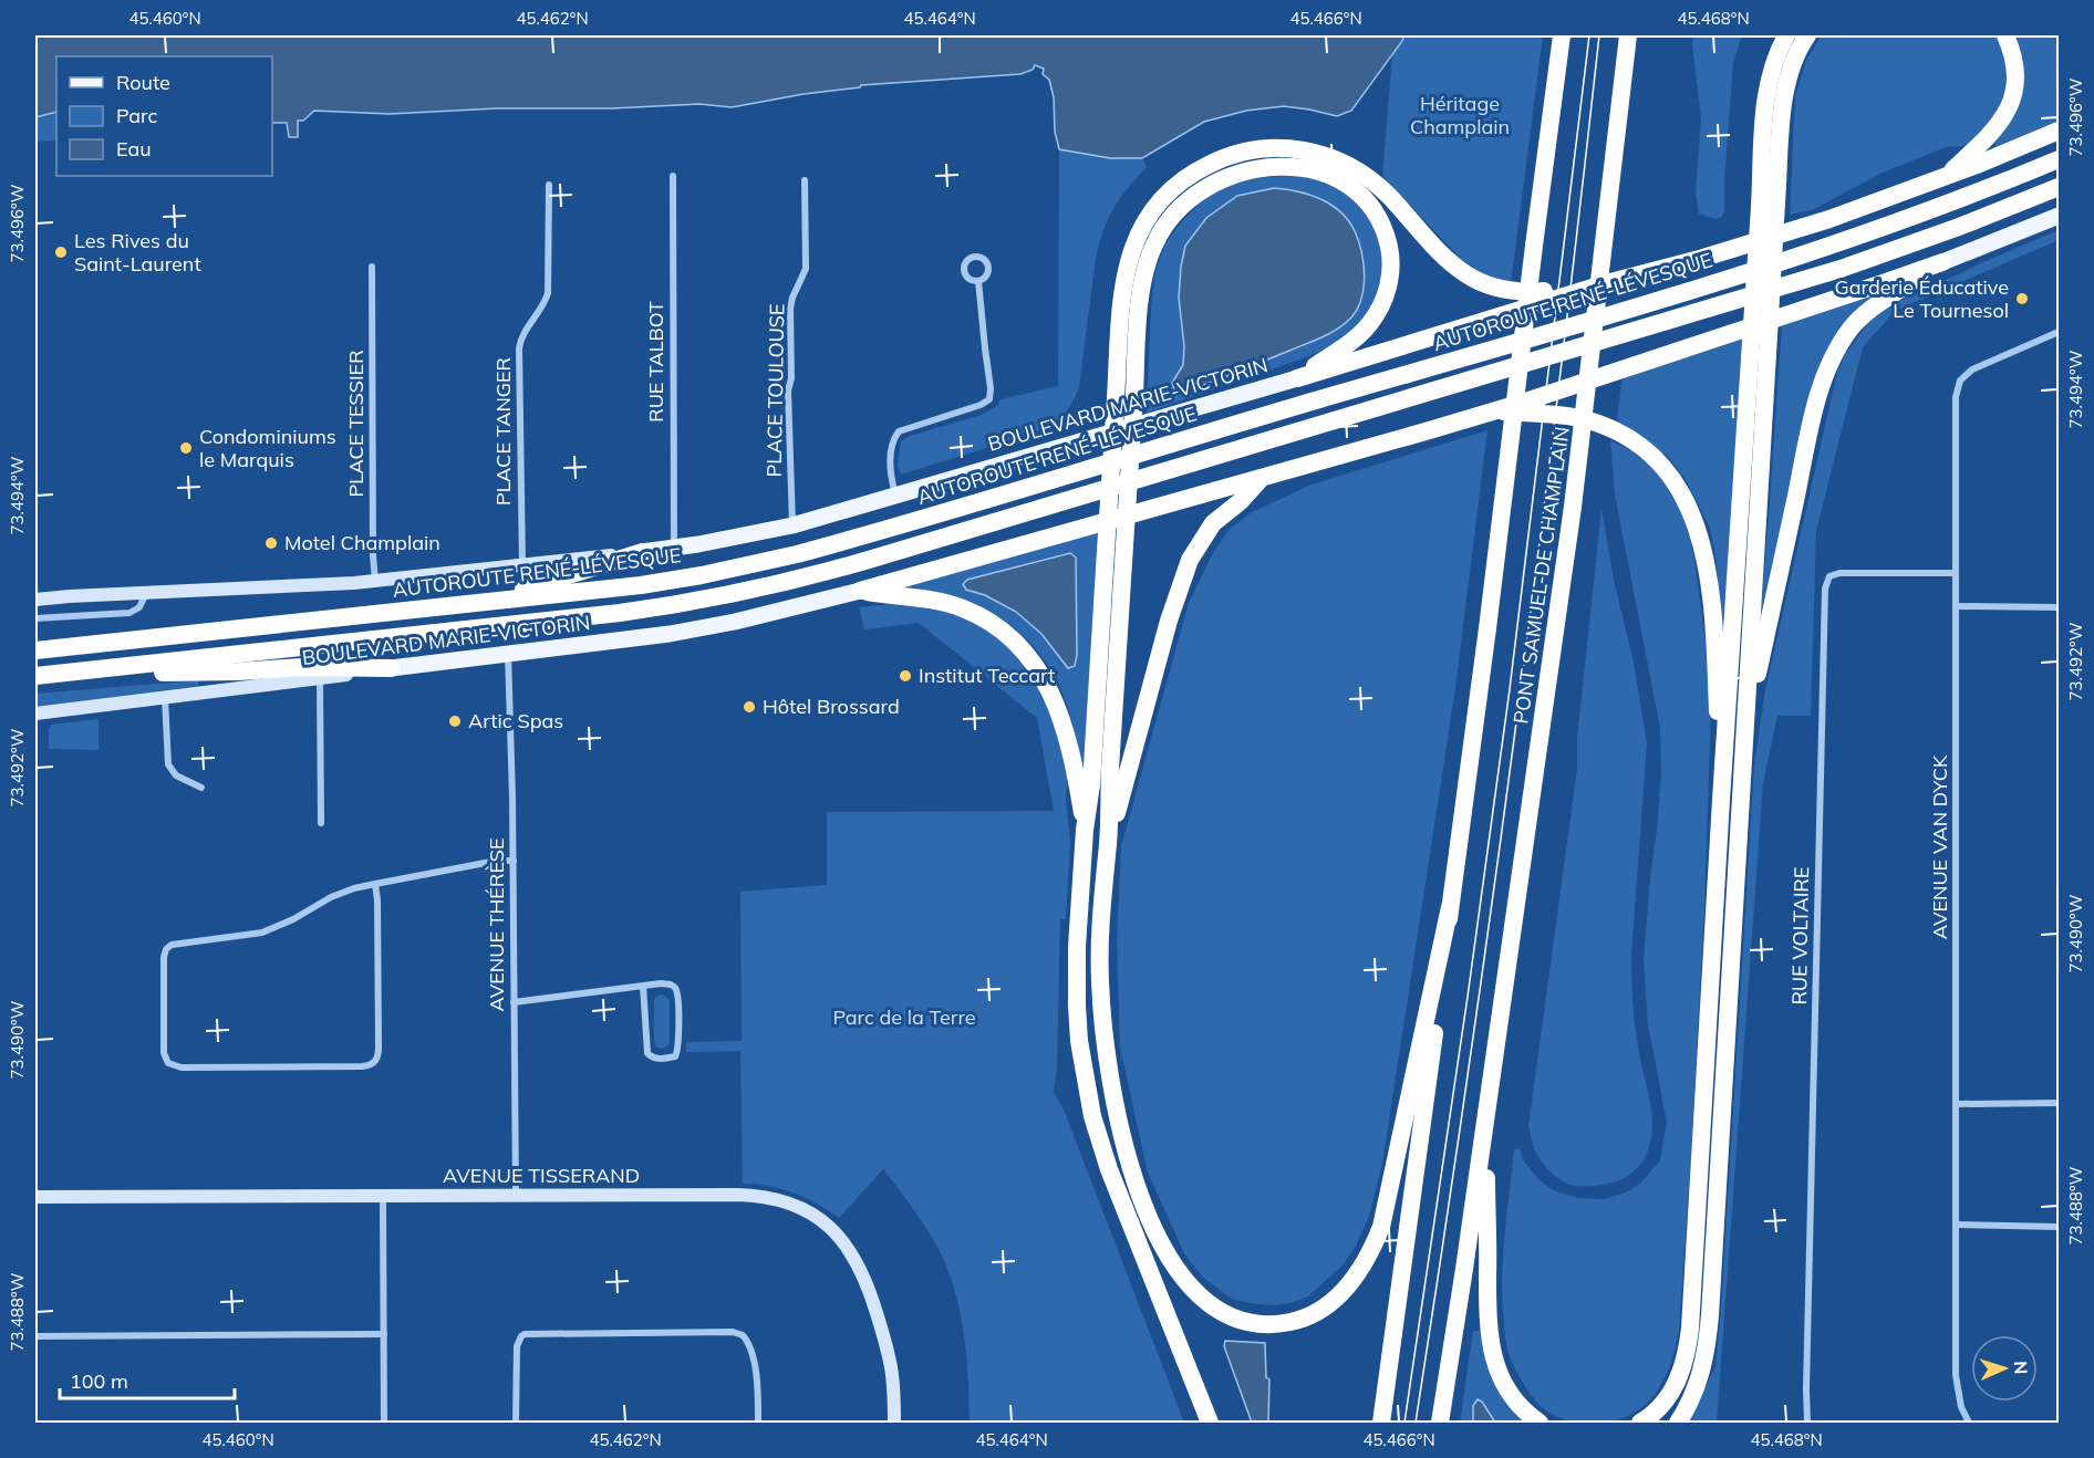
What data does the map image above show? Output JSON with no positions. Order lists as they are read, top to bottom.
{
  "streets": {
    "highway": ["AUTOROUTE RENÉ-LÉVESQUE", "PONT SAMUEL-DE CHAMPLAIN"],
    "main road": ["BOULEVARD MARIE-VICTORIN"],
    "street": [
      "RUE TALBOT",
      "PLACE TOULOUSE",
      "PLACE TESSIER",
      "PLACE TANGER",
      "AVENUE VAN DYCK",
      "AVENUE THÉRÈSE",
      "RUE VOLTAIRE",
      "AVENUE TISSERAND"
    ]
  },
  "crossings": [
    ["RUE TALBOT", "BOULEVARD MARIE-VICTORIN"],
    ["PLACE TOULOUSE", "BOULEVARD MARIE-VICTORIN"],
    ["BOULEVARD MARIE-VICTORIN", "PLACE TESSIER"],
    ["BOULEVARD MARIE-VICTORIN", "PLACE TANGER"],
    ["BOULEVARD MARIE-VICTORIN", "AVENUE THÉRÈSE"],
    ["AVENUE VAN DYCK", "RUE VOLTAIRE"],
    ["AVENUE THÉRÈSE", "AVENUE TISSERAND"]
  ],
  "parks": ["Héritage Champlain", "Parc de la Terre"],
  "places": [
    "Les Rives du Saint-Laurent",
    "Garderie Éducative Le Tournesol",
    "Condominiums le Marquis",
    "Motel Champlain",
    "Institut Teccart",
    "Hôtel Brossard",
    "Artic Spas"
  ],
  "legend": ["Route", "Parc", "Eau"],
  "scale_bar": "100 m",
  "north": "right",
  "coordinates": [
    "45.460°N",
    "45.462°N",
    "45.464°N",
    "45.466°N",
    "45.468°N",
    "73.496°W",
    "73.494°W",
    "73.492°W",
    "73.490°W",
    "73.488°W"
  ]
}
